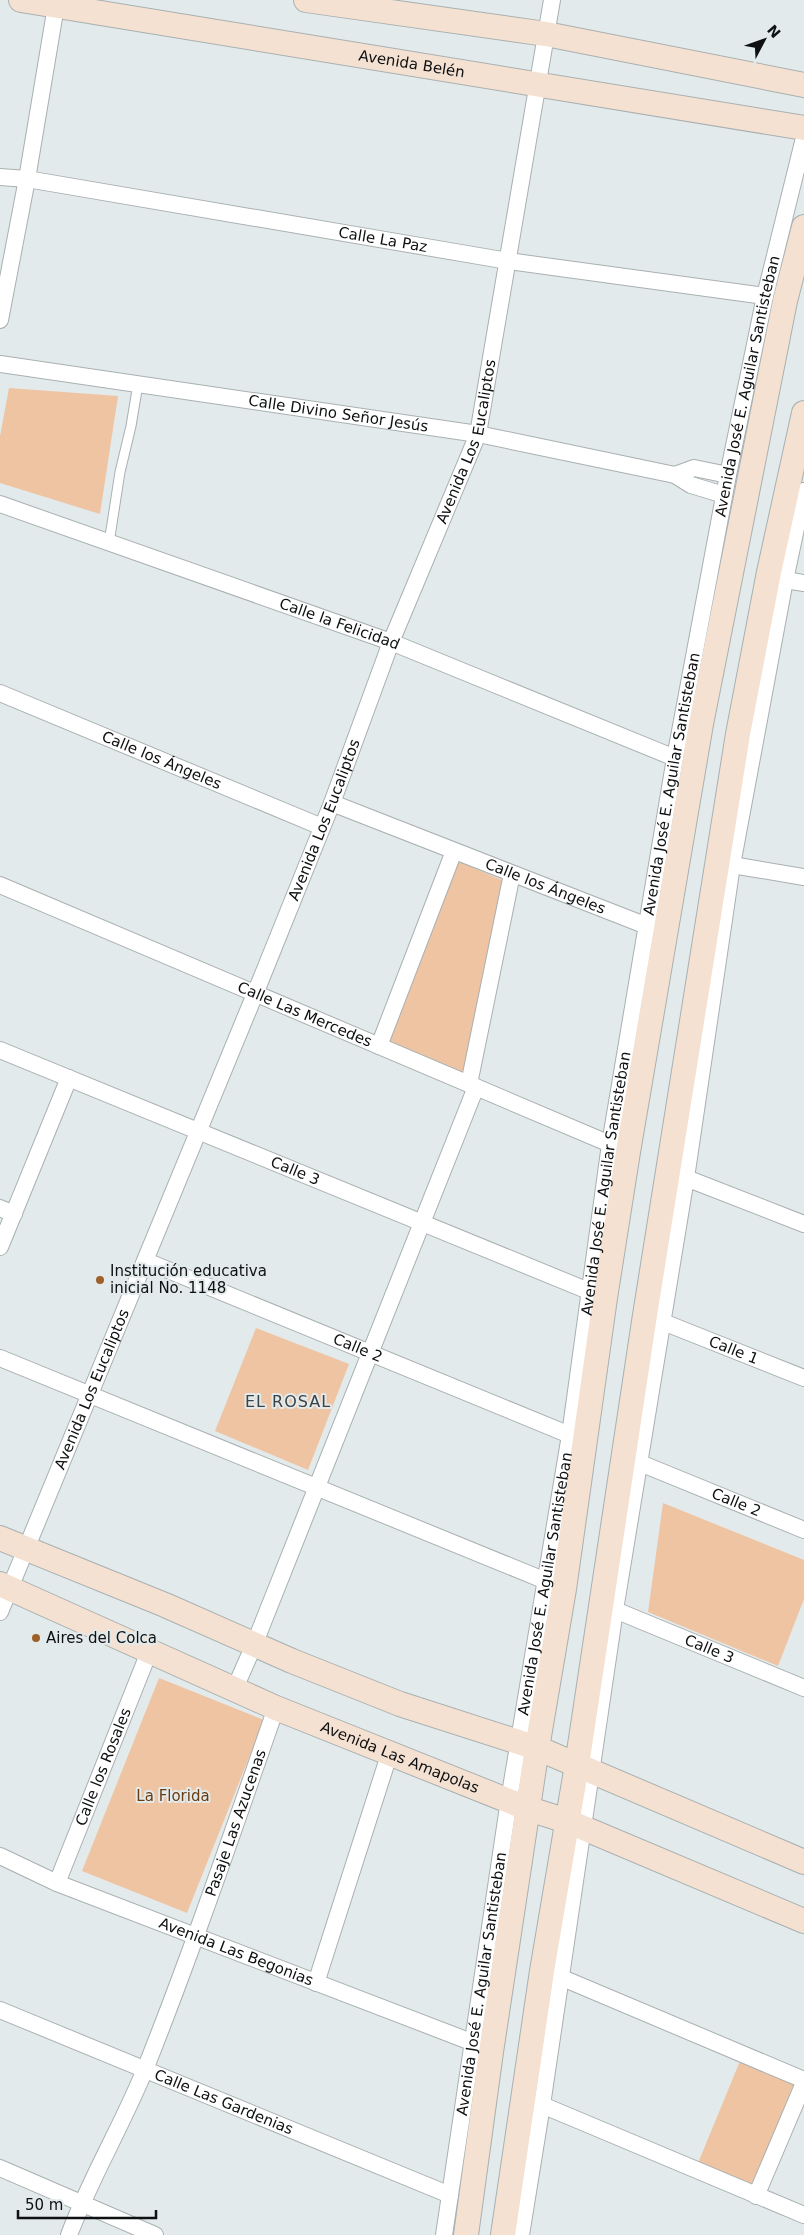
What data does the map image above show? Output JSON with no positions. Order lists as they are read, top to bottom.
{
  "streets": {
    "main road": ["Avenida Belén", "Avenida José E. Aguilar Santisteban", "Avenida Las Amapolas"],
    "street": [
      "Calle La Paz",
      "Calle Divino Señor Jesús",
      "Avenida Los Eucaliptos",
      "Calle la Felicidad",
      "Calle los Ángeles",
      "Calle Las Mercedes",
      "Calle 3",
      "Calle 2",
      "Calle 1",
      "Calle los Rosales",
      "Pasaje Las Azucenas",
      "Avenida Las Begonias",
      "Calle Las Gardenias"
    ]
  },
  "crossings": [
    ["Avenida Belén", "Avenida Los Eucaliptos"],
    ["Calle La Paz", "Avenida José E. Aguilar Santisteban"],
    ["Calle La Paz", "Avenida Los Eucaliptos"],
    ["Avenida José E. Aguilar Santisteban", "Calle Divino Señor Jesús"],
    ["Avenida José E. Aguilar Santisteban", "Calle la Felicidad"],
    ["Avenida José E. Aguilar Santisteban", "Calle los Ángeles"],
    ["Avenida José E. Aguilar Santisteban", "Calle Las Mercedes"],
    ["Avenida José E. Aguilar Santisteban", "Calle 3"],
    ["Avenida José E. Aguilar Santisteban", "Calle 2"],
    ["Avenida José E. Aguilar Santisteban", "Avenida Las Amapolas"],
    ["Avenida José E. Aguilar Santisteban", "Avenida Las Begonias"],
    ["Avenida José E. Aguilar Santisteban", "Calle Las Gardenias"],
    ["Calle Divino Señor Jesús", "Avenida Los Eucaliptos"],
    ["Avenida Los Eucaliptos", "Calle la Felicidad"],
    ["Avenida Los Eucaliptos", "Calle los Ángeles"],
    ["Avenida Los Eucaliptos", "Calle Las Mercedes"],
    ["Avenida Los Eucaliptos", "Calle 3"],
    ["Avenida Los Eucaliptos", "Calle 2"],
    ["Avenida Los Eucaliptos", "Avenida Las Amapolas"],
    ["Avenida Las Amapolas", "Calle los Rosales"],
    ["Avenida Las Amapolas", "Pasaje Las Azucenas"],
    ["Calle los Rosales", "Avenida Las Begonias"],
    ["Pasaje Las Azucenas", "Avenida Las Begonias"],
    ["Pasaje Las Azucenas", "Calle Las Gardenias"]
  ],
  "districts": ["EL ROSAL"],
  "parks": ["La Florida"],
  "places": ["Institución educativa inicial No. 1148", "Aires del Colca"],
  "scale_bar": "50 m",
  "north": "top right"
}
